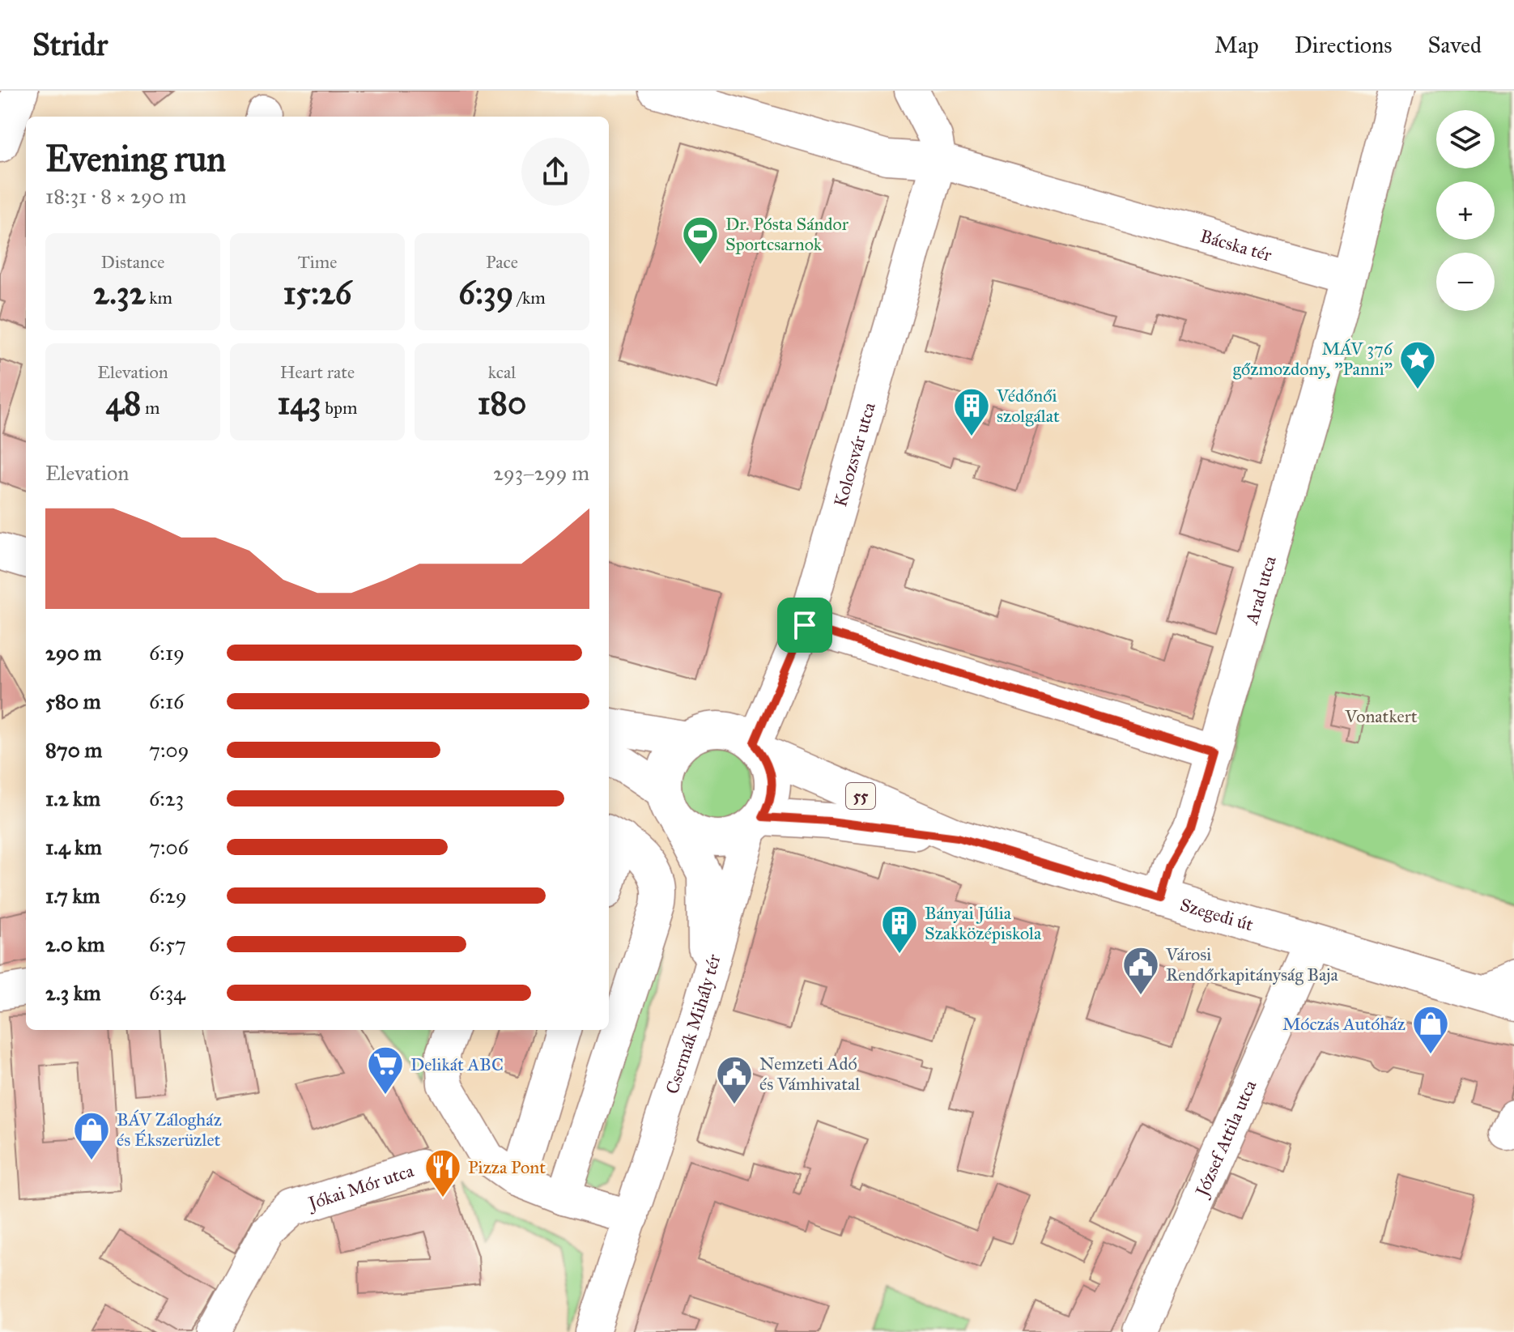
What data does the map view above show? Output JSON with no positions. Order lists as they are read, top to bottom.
{
  "streets": {
    "main road": ["55", "Szegedi út"],
    "street": [
      "Bácska tér",
      "Kolozsvár utca",
      "Arad utca",
      "Csermák Mihály tér",
      "József Attila utca",
      "Jókai Mór utca"
    ]
  },
  "crossings": [
    ["Bácska tér", "Kolozsvár utca"],
    ["Bácska tér", "Arad utca"],
    ["Kolozsvár utca", "55"],
    ["Kolozsvár utca", "Szegedi út"],
    ["Kolozsvár utca", "Csermák Mihály tér"],
    ["Arad utca", "Szegedi út"],
    ["55", "Szegedi út"],
    ["55", "Csermák Mihály tér"],
    ["Szegedi út", "Csermák Mihály tér"],
    ["Szegedi út", "József Attila utca"]
  ],
  "parks": ["Vonatkert"],
  "places": {
    "sports": ["Dr. Pósta Sándor Sportcsarnok"],
    "place": ["MÁV 376 gőzmozdony, \"Panni\""],
    "building": ["Védőnői szolgálat", "Bányai Júlia Szakközépiskola"],
    "public building": ["Városi Rendőrkapitányság Baja", "Nemzeti Adó és Vámhivatal"],
    "shop": ["Móczás Autóház", "BÁV Zálogház és Ékszerüzlet"],
    "supermarket": ["Delikát ABC"],
    "restaurant": ["Pizza Pont"]
  },
  "page": {
    "header": "Stridr",
    "nav": ["Map", "Directions", "Saved"],
    "map_buttons": ["+", "−"],
    "heading": ["Evening run", "18:31 · 8 × 290 m"],
    "stats": [
      ["Distance", "2.32 km"],
      ["Time", "15:26"],
      ["Pace", "6:39 /km"],
      ["Elevation", "48 m"],
      ["Heart rate", "143 bpm"],
      ["kcal", "180"]
    ],
    "chart": ["Elevation", "293–299 m"],
    "list": [
      {
        "name": "290 m",
        "note": "6:19"
      },
      {
        "name": "580 m",
        "note": "6:16"
      },
      {
        "name": "870 m",
        "note": "7:09"
      },
      {
        "name": "1.2 km",
        "note": "6:23"
      },
      {
        "name": "1.4 km",
        "note": "7:06"
      },
      {
        "name": "1.7 km",
        "note": "6:29"
      },
      {
        "name": "2.0 km",
        "note": "6:57"
      },
      {
        "name": "2.3 km",
        "note": "6:34"
      }
    ]
  }
}
